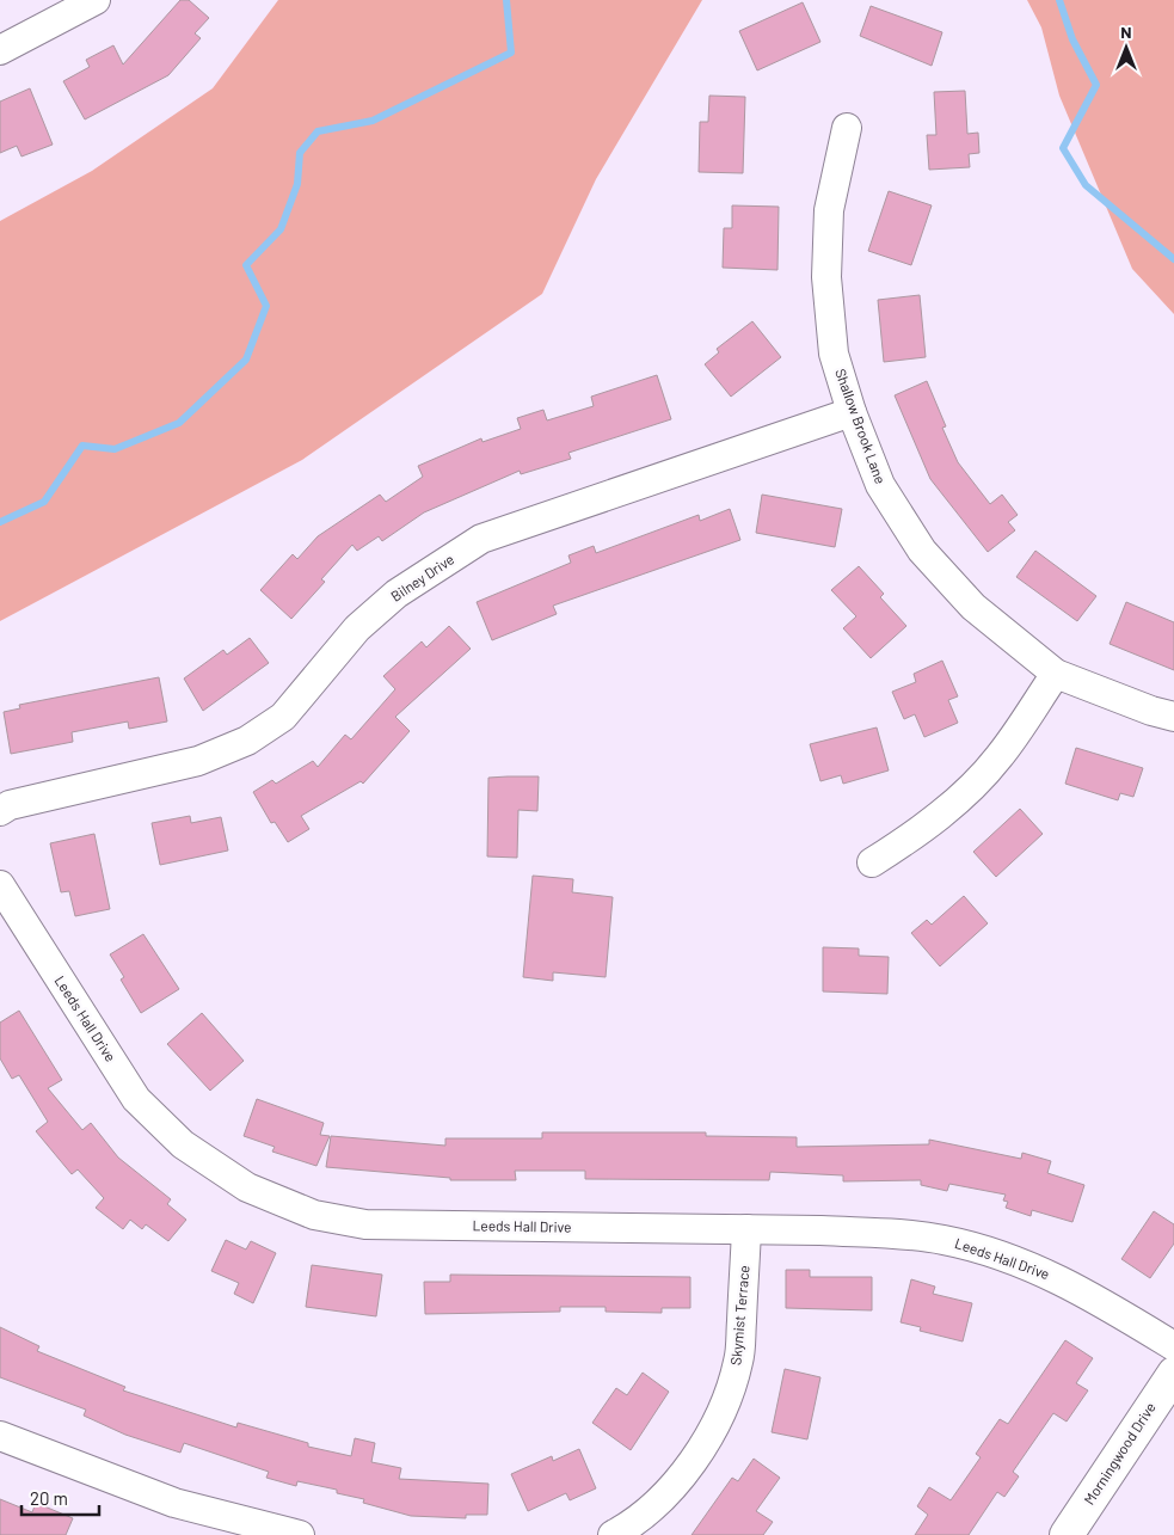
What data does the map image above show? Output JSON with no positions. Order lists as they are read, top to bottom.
{
  "streets": {
    "street": [
      "Shallow Brook Lane",
      "Bilney Drive",
      "Leeds Hall Drive",
      "Skymist Terrace",
      "Morningwood Drive"
    ]
  },
  "crossings": [
    ["Shallow Brook Lane", "Bilney Drive"],
    ["Leeds Hall Drive", "Skymist Terrace"]
  ],
  "scale_bar": "20 m",
  "north": "top"
}
